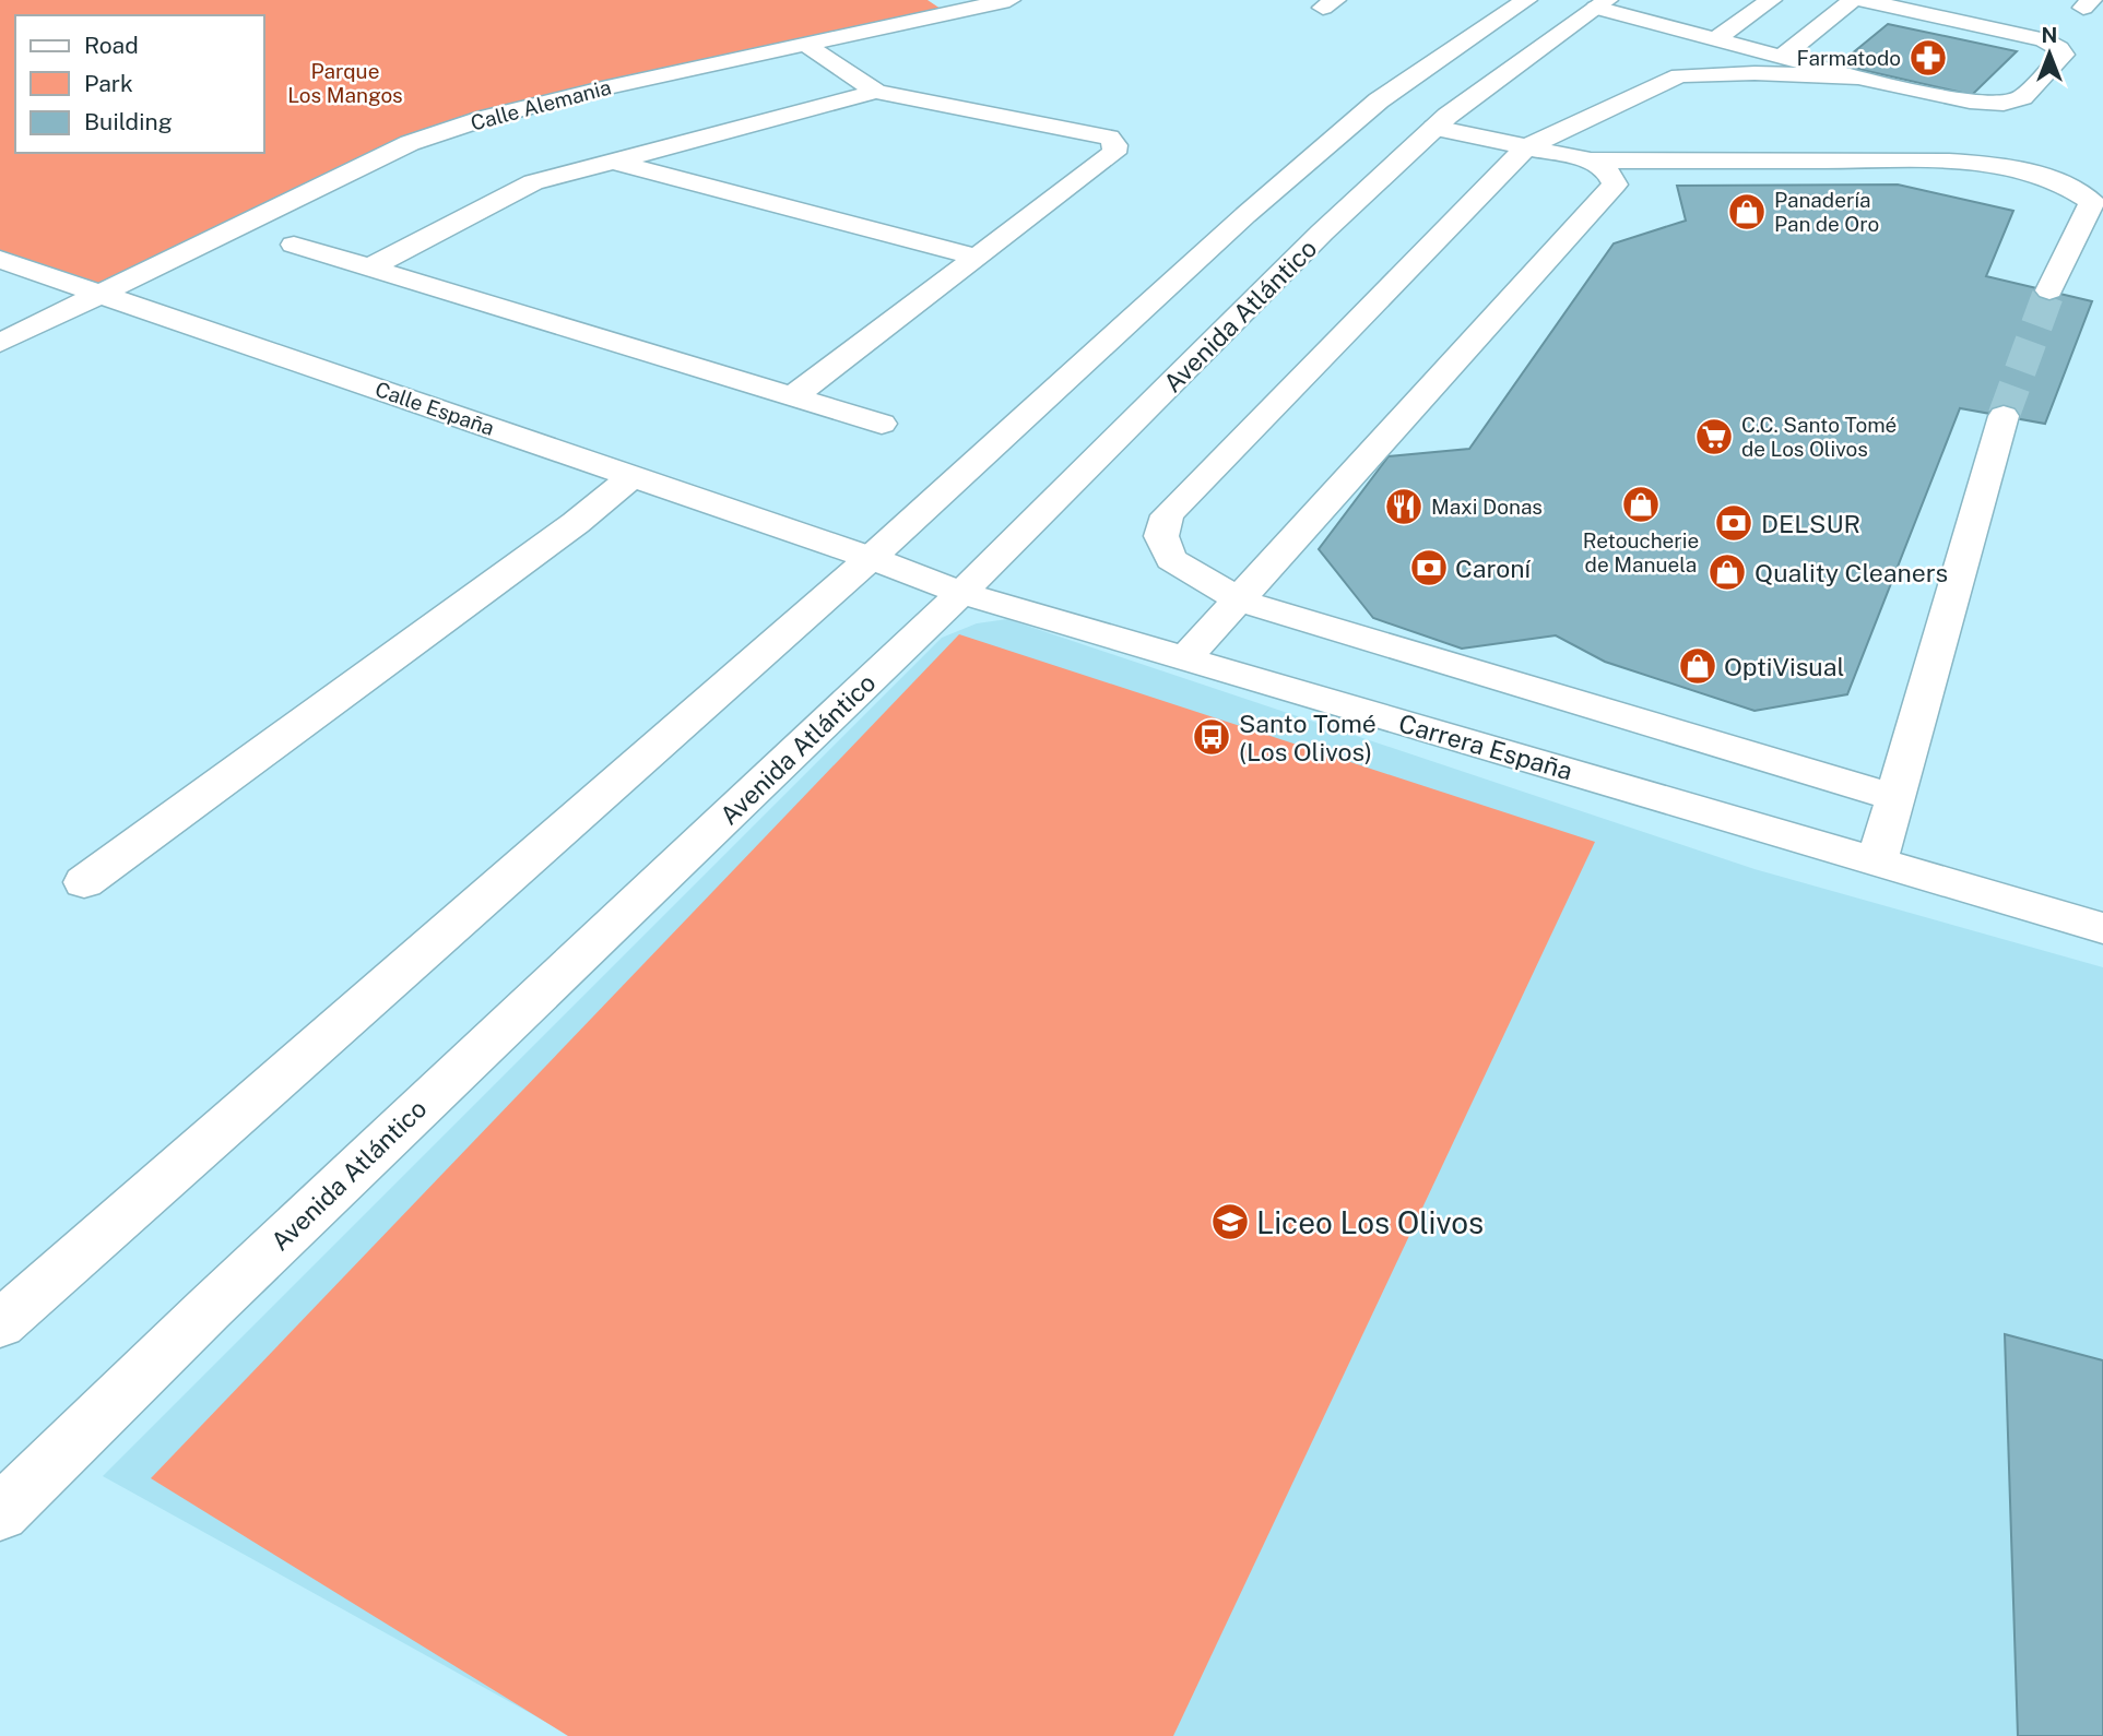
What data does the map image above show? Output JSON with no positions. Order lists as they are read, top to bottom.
{
  "streets": {
    "street": [
      "Calle Alemania",
      "Avenida Atlántico",
      "Calle España",
      "Carrera España"
    ]
  },
  "crossings": [
    ["Calle Alemania", "Calle España"],
    ["Avenida Atlántico", "Carrera España"],
    ["Calle España", "Carrera España"]
  ],
  "parks": ["Parque Los Mangos"],
  "places": {
    "pharmacy": ["Farmatodo"],
    "shop": [
      "Panadería Pan de Oro",
      "Retoucherie de Manuela",
      "Quality Cleaners",
      "OptiVisual"
    ],
    "supermarket": ["C.C. Santo Tomé de Los Olivos"],
    "restaurant": ["Maxi Donas"],
    "bank": ["DELSUR", "Caroní"],
    "bus stop": ["Santo Tomé (Los Olivos)"],
    "school or university": ["Liceo Los Olivos"]
  },
  "legend": ["Road", "Park", "Building"],
  "north": "top"
}
